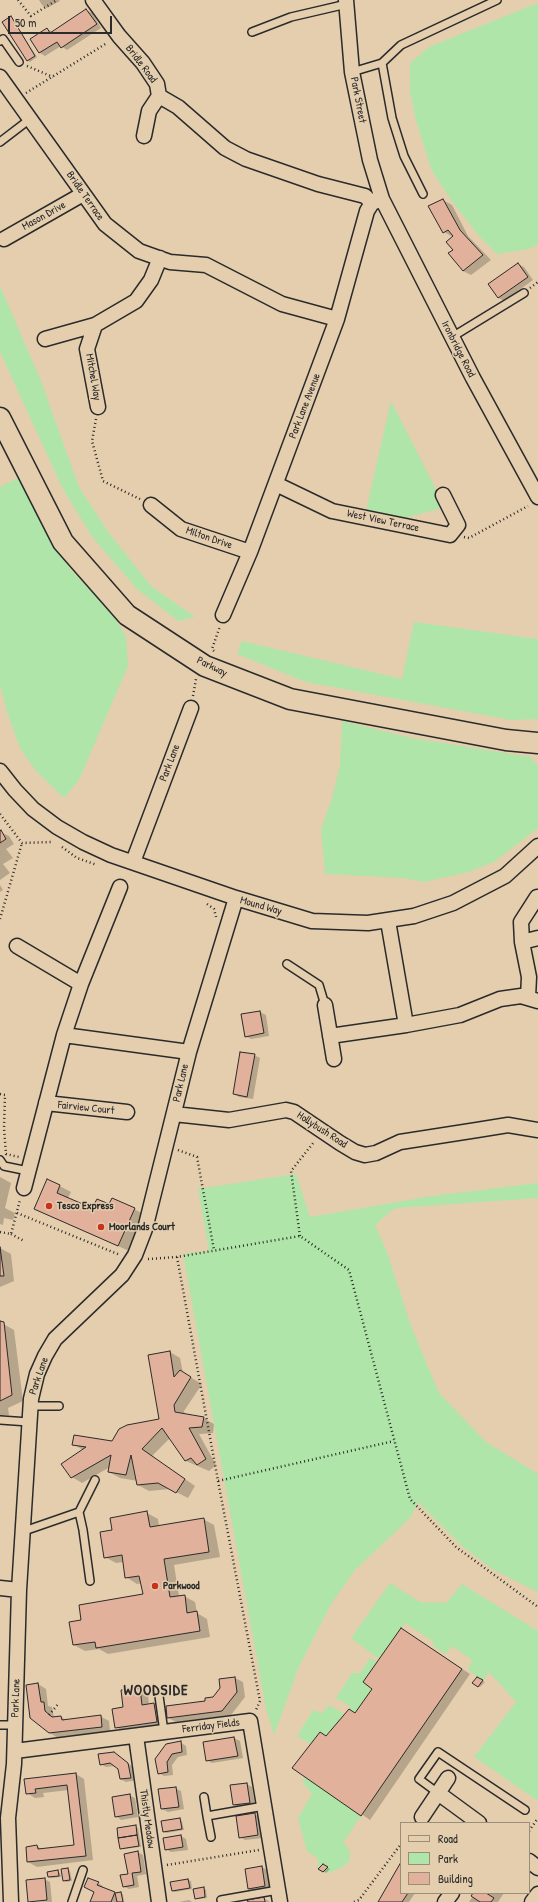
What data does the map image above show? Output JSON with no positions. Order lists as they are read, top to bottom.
{
  "streets": {
    "main road": ["Parkway"],
    "street": [
      "Bridle Road",
      "Park Street",
      "Bridle Terrace",
      "Mason Drive",
      "Ironbridge Road",
      "Mitchel Way",
      "Park Lane Avenue",
      "West View Terrace",
      "Milton Drive",
      "Park Lane",
      "Mound Way",
      "Fairview Court",
      "Hollybush Road",
      "Ferriday Fields",
      "Thistly Meadow"
    ]
  },
  "crossings": [
    ["Park Street", "Ironbridge Road"],
    ["Park Street", "Park Lane Avenue"],
    ["Bridle Terrace", "Mason Drive"],
    ["Bridle Terrace", "Park Lane Avenue"],
    ["Ironbridge Road", "Park Lane Avenue"],
    ["Park Lane Avenue", "West View Terrace"],
    ["Park Lane Avenue", "Milton Drive"],
    ["Park Lane", "Mound Way"],
    ["Park Lane", "Hollybush Road"],
    ["Park Lane", "Ferriday Fields"],
    ["Ferriday Fields", "Thistly Meadow"]
  ],
  "districts": ["WOODSIDE"],
  "places": ["Tesco Express", "Moorlands Court", "Parkwood"],
  "legend": ["Road", "Park", "Building"],
  "scale_bar": "50 m"
}
